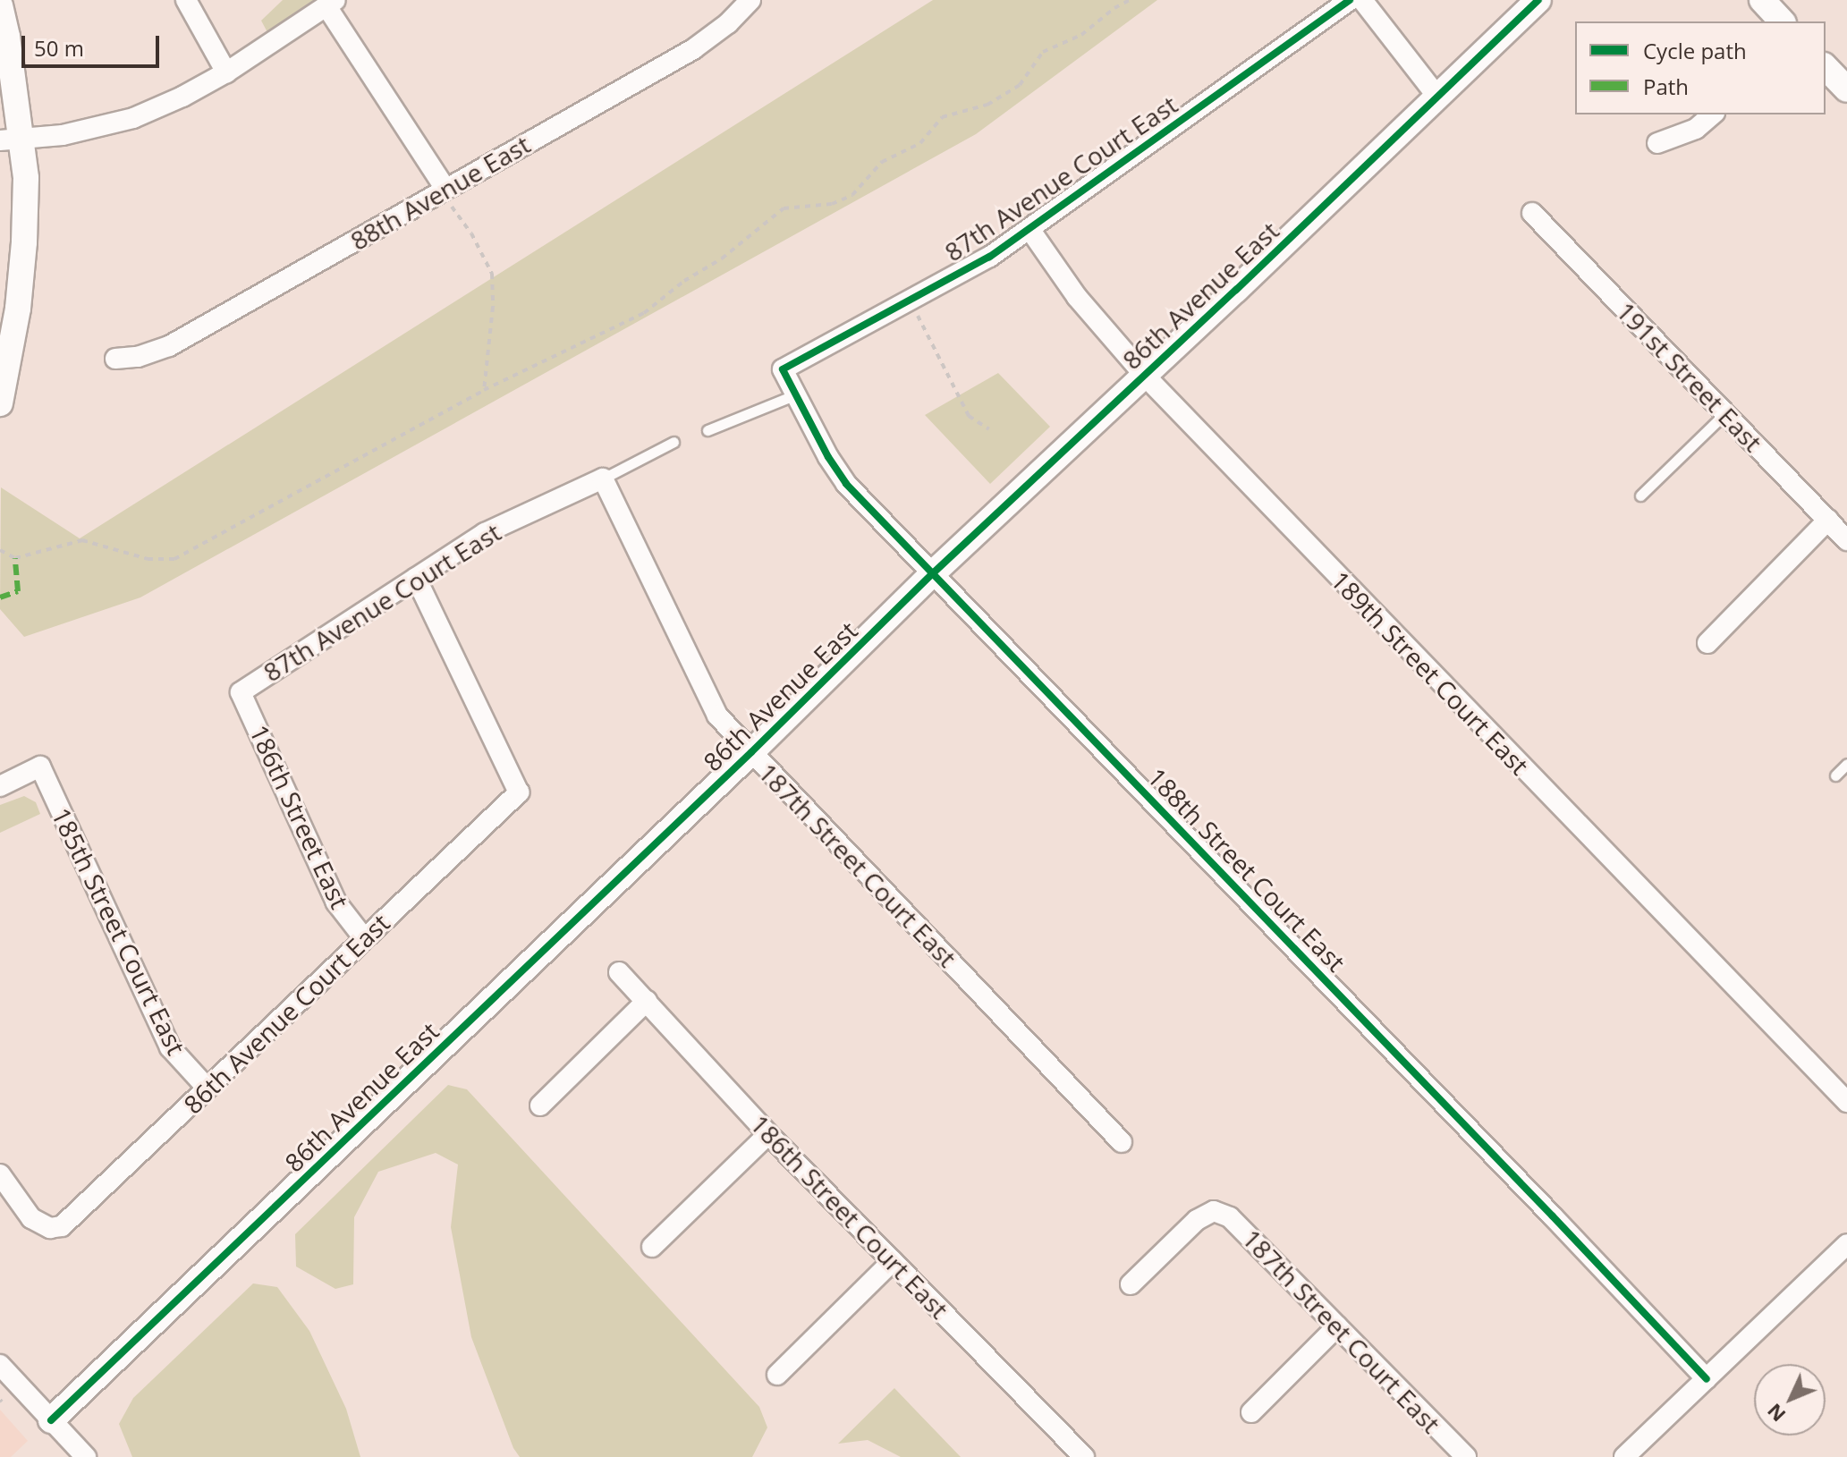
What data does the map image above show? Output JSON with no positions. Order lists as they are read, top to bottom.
{
  "streets": {
    "street": [
      "87th Avenue Court East",
      "88th Avenue East",
      "86th Avenue East",
      "191st Street East",
      "189th Street Court East",
      "186th Street East",
      "187th Street Court East",
      "188th Street Court East",
      "185th Street Court East",
      "86th Avenue Court East",
      "186th Street Court East"
    ]
  },
  "crossings": [
    ["87th Avenue Court East", "189th Street Court East"],
    ["87th Avenue Court East", "186th Street East"],
    ["87th Avenue Court East", "187th Street Court East"],
    ["87th Avenue Court East", "188th Street Court East"],
    ["87th Avenue Court East", "86th Avenue Court East"],
    ["86th Avenue East", "189th Street Court East"],
    ["86th Avenue East", "187th Street Court East"],
    ["86th Avenue East", "188th Street Court East"],
    ["186th Street East", "86th Avenue Court East"],
    ["185th Street Court East", "86th Avenue Court East"]
  ],
  "legend": ["Cycle path", "Path"],
  "scale_bar": "50 m",
  "north": "bottom left"
}
